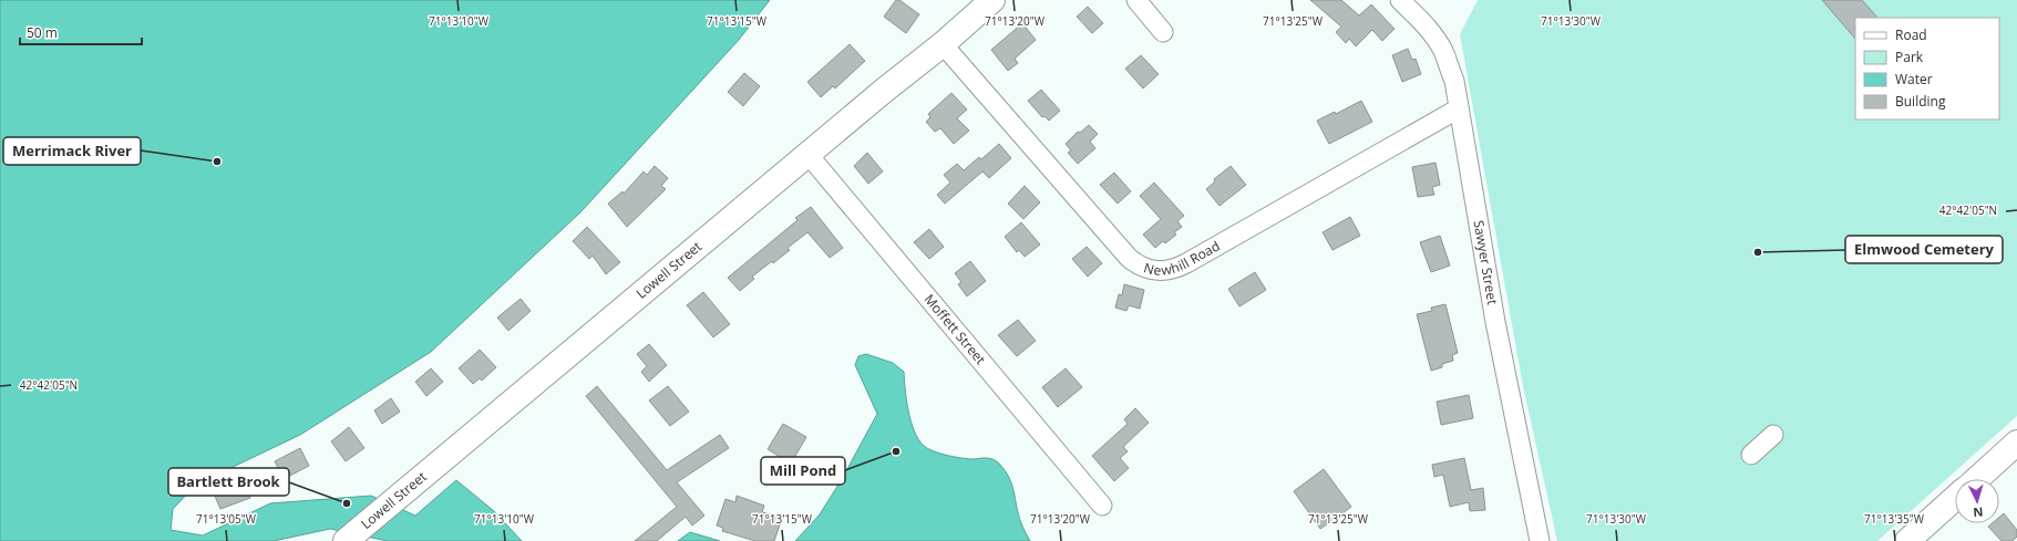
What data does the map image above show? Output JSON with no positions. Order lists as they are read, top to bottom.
{
  "streets": {
    "main road": ["Lowell Street"],
    "street": ["Newhill Road", "Sawyer Street", "Moffett Street"]
  },
  "crossings": [
    ["Newhill Road", "Sawyer Street"],
    ["Newhill Road", "Lowell Street"],
    ["Lowell Street", "Moffett Street"]
  ],
  "places": [
    "Merrimack River",
    "Elmwood Cemetery",
    "Mill Pond",
    "Bartlett Brook"
  ],
  "legend": [
    "Road",
    "Park",
    "Water",
    "Building"
  ],
  "scale_bar": "50 m",
  "north": "bottom",
  "coordinates": [
    "71°13'10\"W",
    "71°13'15\"W",
    "71°13'20\"W",
    "71°13'25\"W",
    "71°13'30\"W",
    "42°42'05\"N",
    "71°13'05\"W",
    "71°13'35\"W"
  ]
}
